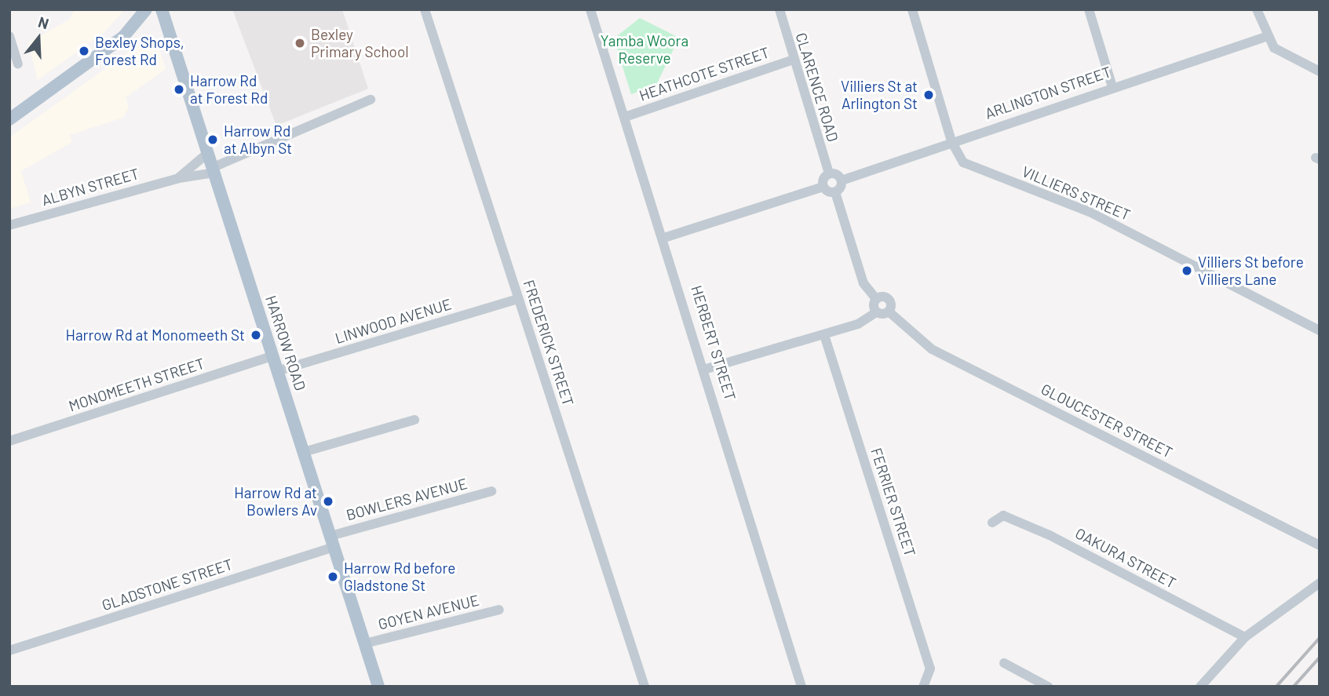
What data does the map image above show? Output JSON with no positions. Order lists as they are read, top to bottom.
{
  "streets": {
    "main road": ["HARROW ROAD"],
    "street": [
      "HEATHCOTE STREET",
      "CLARENCE ROAD",
      "ARLINGTON STREET",
      "ALBYN STREET",
      "VILLIERS STREET",
      "LINWOOD AVENUE",
      "FREDERICK STREET",
      "HERBERT STREET",
      "MONOMEETH STREET",
      "GLOUCESTER STREET",
      "BOWLERS AVENUE",
      "FERRIER STREET",
      "OAKURA STREET",
      "GLADSTONE STREET",
      "GOYEN AVENUE"
    ]
  },
  "crossings": [
    ["HEATHCOTE STREET", "CLARENCE ROAD"],
    ["HEATHCOTE STREET", "HERBERT STREET"],
    ["ARLINGTON STREET", "VILLIERS STREET"],
    ["ALBYN STREET", "HARROW ROAD"],
    ["LINWOOD AVENUE", "HARROW ROAD"],
    ["LINWOOD AVENUE", "FREDERICK STREET"],
    ["HARROW ROAD", "MONOMEETH STREET"],
    ["HARROW ROAD", "BOWLERS AVENUE"],
    ["HARROW ROAD", "GLADSTONE STREET"],
    ["HARROW ROAD", "GOYEN AVENUE"],
    ["BOWLERS AVENUE", "GLADSTONE STREET"]
  ],
  "parks": ["Yamba Woora Reserve"],
  "places": [
    "Bexley Primary School",
    "Bexley Shops, Forest Rd",
    "Harrow Rd at Forest Rd",
    "Villiers St at Arlington St",
    "Harrow Rd at Albyn St",
    "Villiers St before Villiers Lane",
    "Harrow Rd at Monomeeth St",
    "Harrow Rd at Bowlers Av",
    "Harrow Rd before Gladstone St"
  ],
  "north": "top"
}
